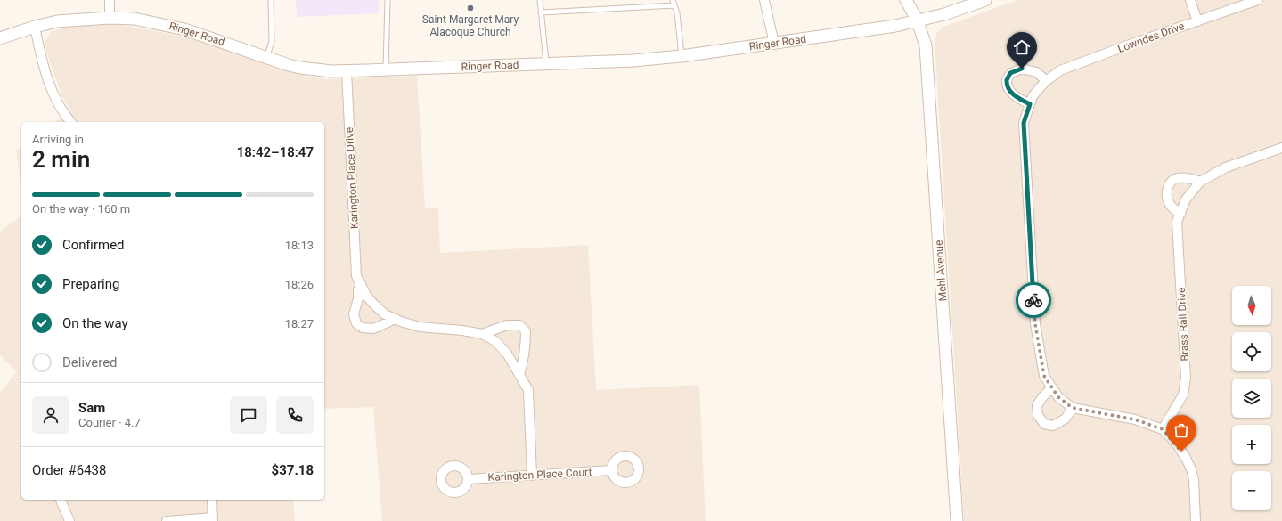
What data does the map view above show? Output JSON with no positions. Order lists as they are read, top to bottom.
{
  "streets": {
    "street": [
      "Ringer Road",
      "Lowndes Drive",
      "Karington Place Drive",
      "Mehl Avenue",
      "Brass Rail Drive",
      "Karington Place Court"
    ]
  },
  "crossings": [
    ["Ringer Road", "Karington Place Drive"],
    ["Ringer Road", "Mehl Avenue"],
    ["Lowndes Drive", "Brass Rail Drive"],
    ["Karington Place Drive", "Karington Place Court"]
  ],
  "places": ["Saint Margaret Mary Alacoque Church"],
  "north": "bottom",
  "page": {
    "heading": ["2 min", "Arriving in", "18:42–18:47"],
    "panel": [
      "Sam",
      "Courier · 4.7",
      "Order #6438",
      "$37.18"
    ],
    "bar": "On the way · 160 m",
    "list": [
      ["Confirmed", "18:13"],
      ["Preparing", "18:26"],
      ["On the way", "18:27"],
      "Delivered"
    ],
    "map_buttons": ["+", "−"]
  }
}
